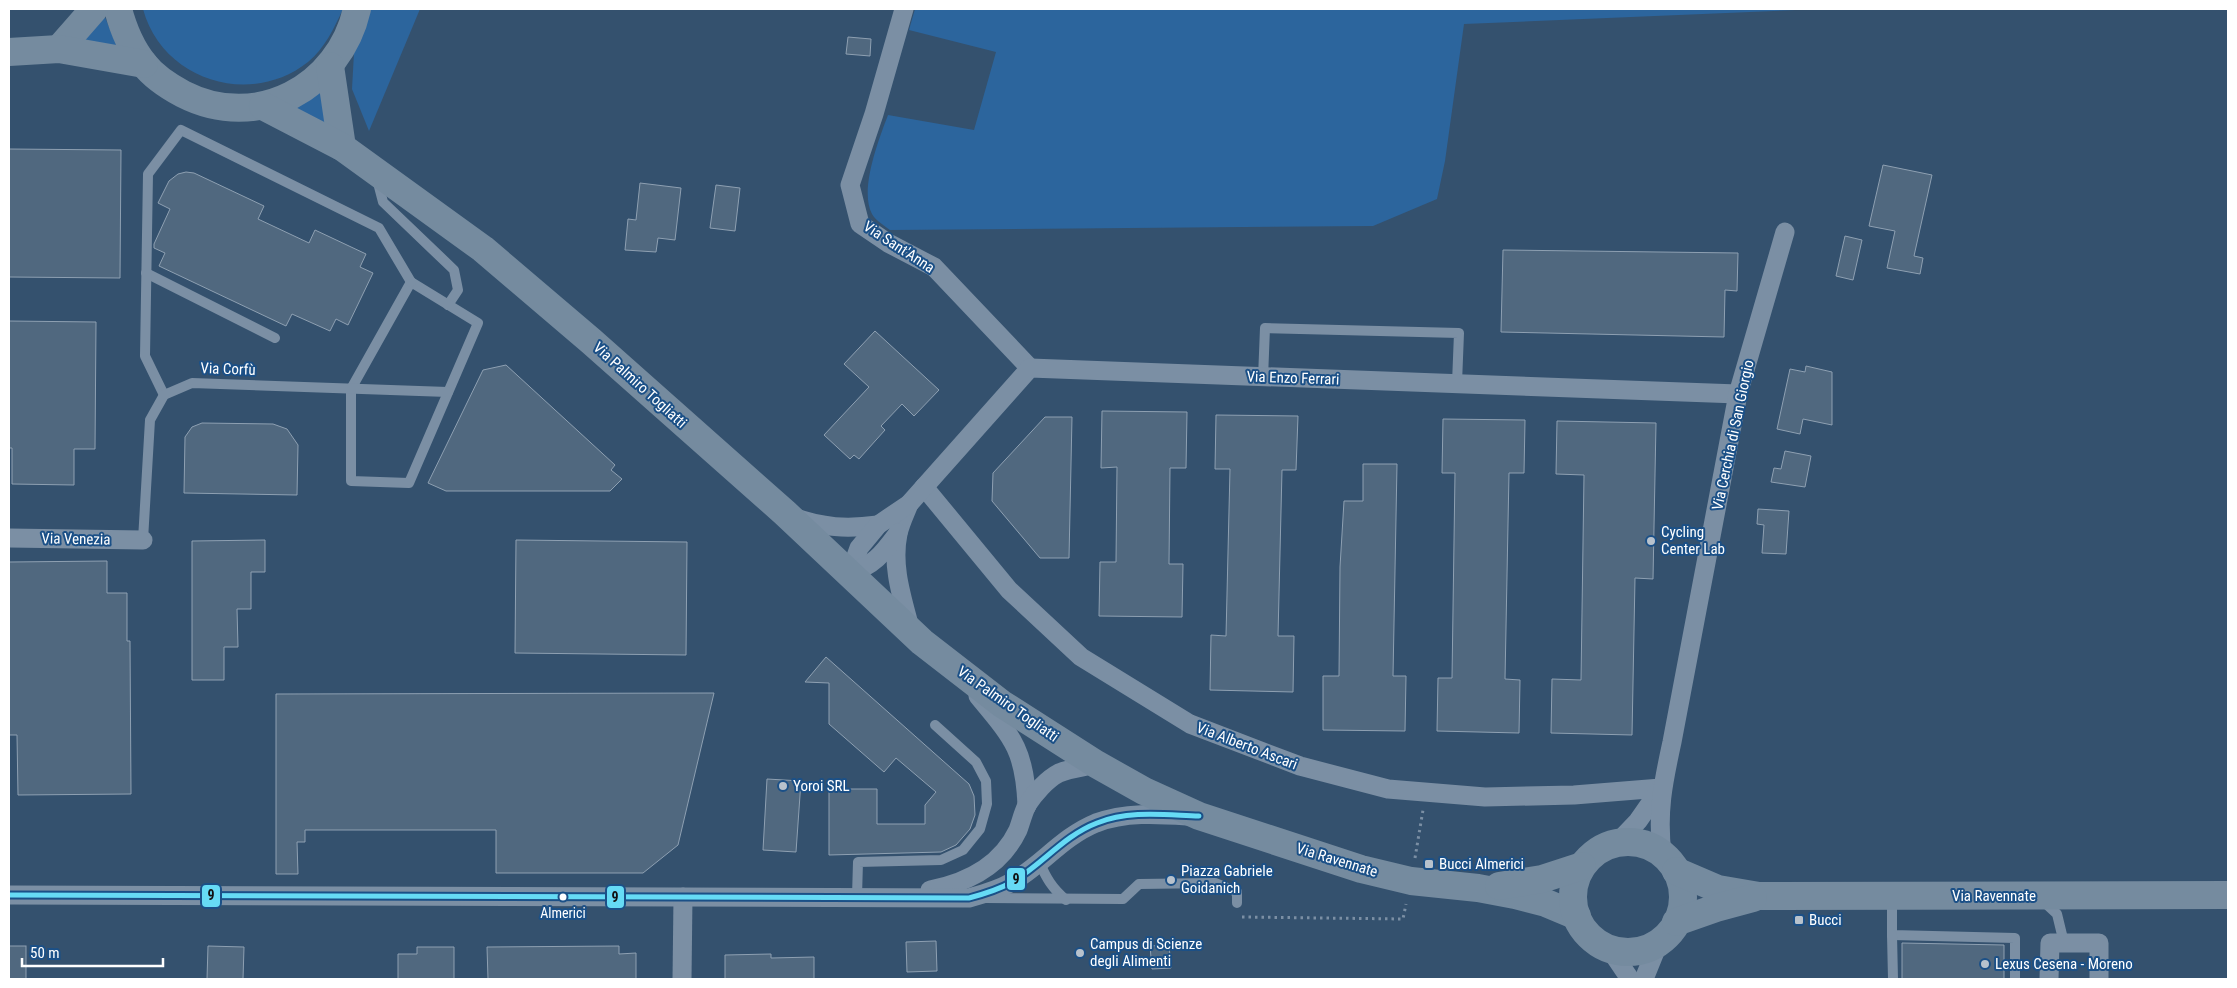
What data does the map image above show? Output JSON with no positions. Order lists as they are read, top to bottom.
{
  "streets": {
    "main road": ["Via Palmiro Togliatti", "Via Ravennate"],
    "street": [
      "Via Sant'Anna",
      "Via Enzo Ferrari",
      "Via Cerchia di San Giorgio",
      "Via Venezia",
      "Via Alberto Ascari"
    ],
    "lane": ["Via Corfù"]
  },
  "crossings": [
    ["Via Sant'Anna", "Via Enzo Ferrari"],
    ["Via Enzo Ferrari", "Via Cerchia di San Giorgio"],
    ["Via Palmiro Togliatti", "Via Ravennate"],
    ["Via Cerchia di San Giorgio", "Via Alberto Ascari"],
    ["Via Cerchia di San Giorgio", "Via Ravennate"]
  ],
  "places": {
    "other": [
      "Cycling Center Lab",
      "Yoroi SRL",
      "Piazza Gabriele Goidanich",
      "Almerici",
      "Campus di Scienze degli Alimenti",
      "Lexus Cesena - Moreno"
    ],
    "transit": ["Bucci Almerici", "Bucci"]
  },
  "lines": ["transit line 9"],
  "scale_bar": "50 m"
}
